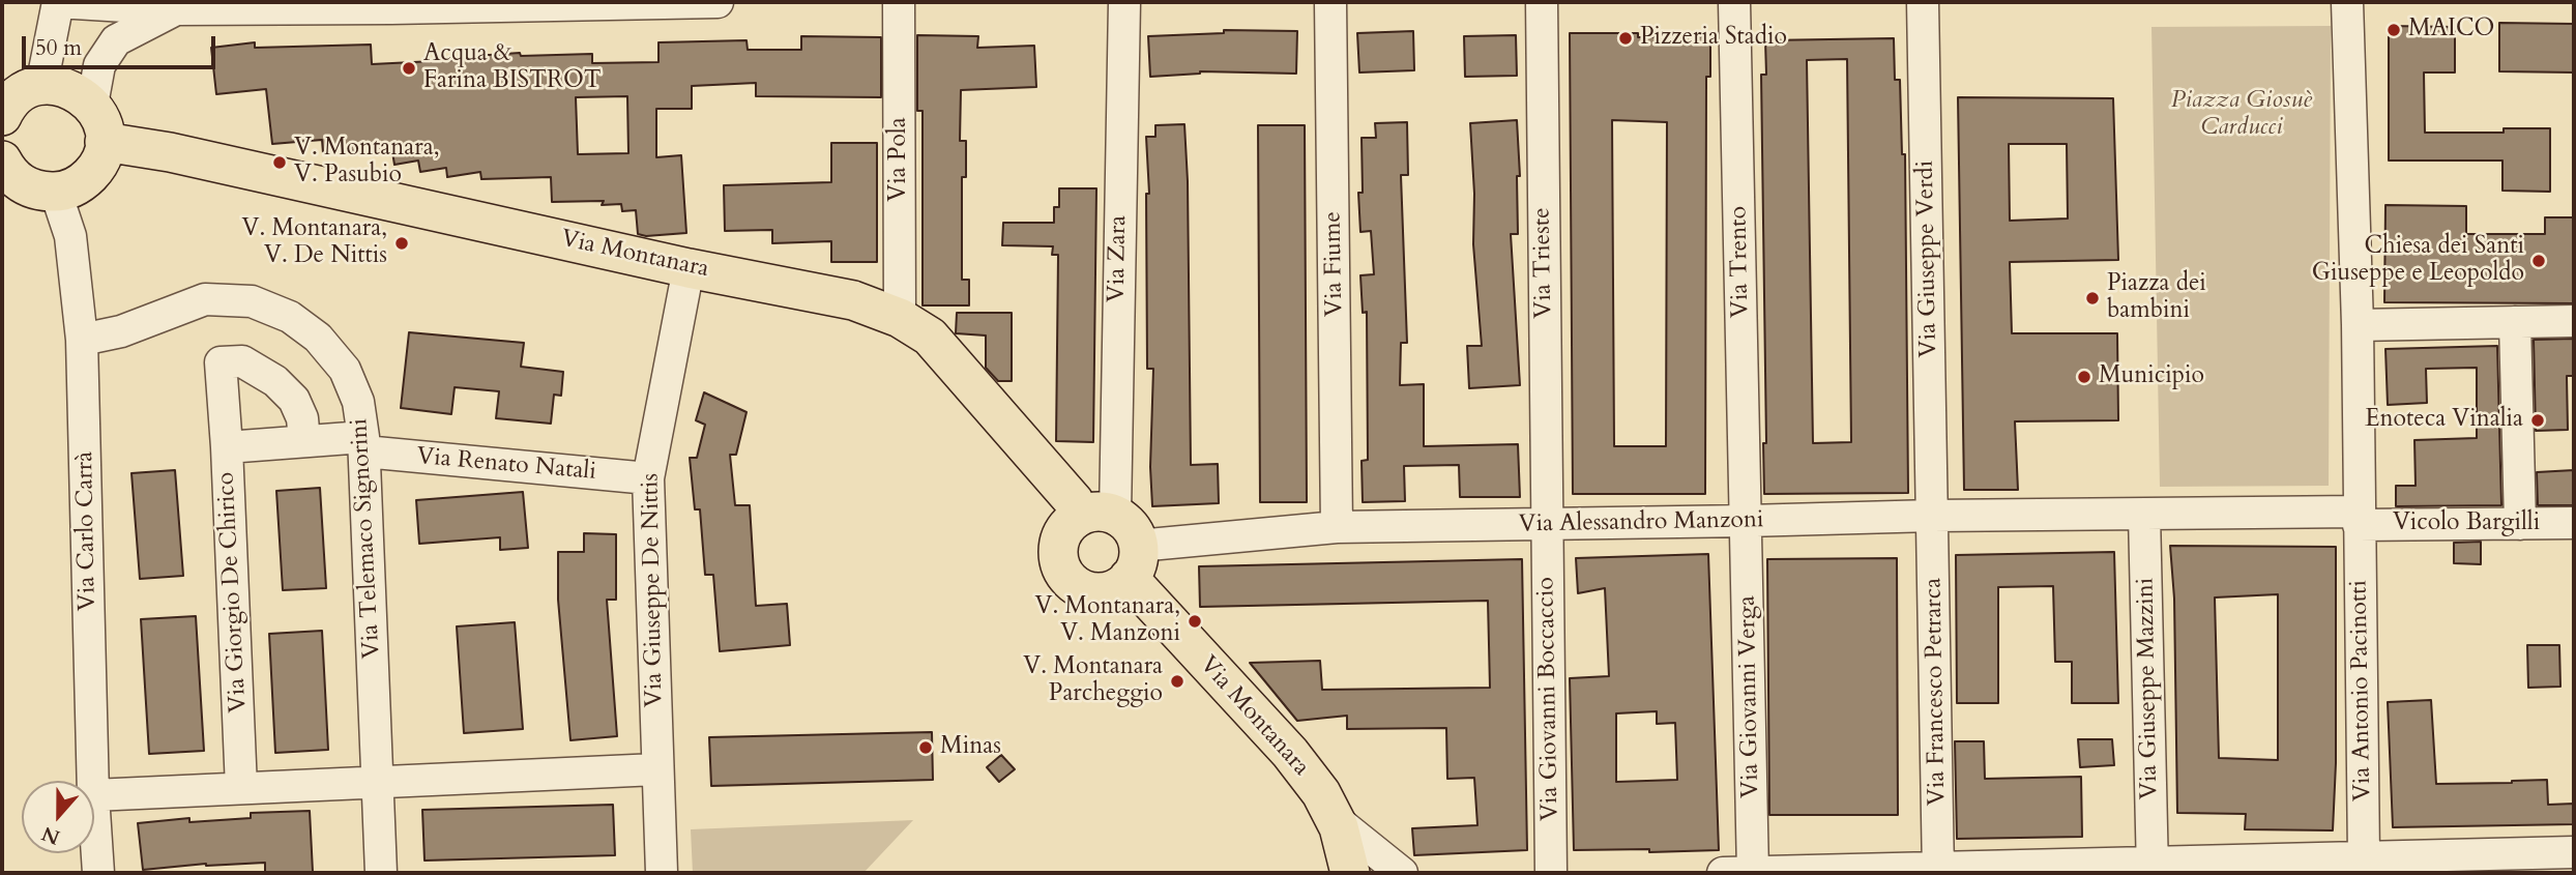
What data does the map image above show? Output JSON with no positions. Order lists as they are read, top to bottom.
{
  "streets": {
    "main road": ["Via Montanara"],
    "street": [
      "Via Pola",
      "Via Zara",
      "Via Giuseppe Verdi",
      "Via Trento",
      "Via Trieste",
      "Via Fiume",
      "Via Renato Natali",
      "Via Alessandro Manzoni",
      "Vicolo Bargilli",
      "Via Carlo Carrà",
      "Via Telemaco Signorini",
      "Via Giuseppe De Nittis",
      "Via Giorgio De Chirico",
      "Via Giuseppe Mazzini",
      "Via Antonio Pacinotti",
      "Via Francesco Petrarca",
      "Via Giovanni Verga",
      "Via Giovanni Boccaccio"
    ]
  },
  "crossings": [
    ["Via Pola", "Via Montanara"],
    ["Via Montanara", "Via Zara"],
    ["Via Montanara", "Via Alessandro Manzoni"],
    ["Via Montanara", "Via Giuseppe De Nittis"],
    ["Via Zara", "Via Alessandro Manzoni"],
    ["Via Giuseppe Verdi", "Via Alessandro Manzoni"],
    ["Via Giuseppe Verdi", "Via Francesco Petrarca"],
    ["Via Trento", "Via Alessandro Manzoni"],
    ["Via Trento", "Via Giovanni Verga"],
    ["Via Trieste", "Via Alessandro Manzoni"],
    ["Via Trieste", "Via Giovanni Boccaccio"],
    ["Via Fiume", "Via Alessandro Manzoni"],
    ["Via Renato Natali", "Via Telemaco Signorini"],
    ["Via Renato Natali", "Via Giuseppe De Nittis"],
    ["Via Renato Natali", "Via Giorgio De Chirico"],
    ["Via Alessandro Manzoni", "Via Giuseppe Mazzini"],
    ["Via Alessandro Manzoni", "Via Francesco Petrarca"],
    ["Via Alessandro Manzoni", "Via Giovanni Verga"],
    ["Via Alessandro Manzoni", "Via Giovanni Boccaccio"],
    ["Vicolo Bargilli", "Via Antonio Pacinotti"],
    ["Via Carlo Carrà", "Via Telemaco Signorini"],
    ["Via Telemaco Signorini", "Via Giorgio De Chirico"]
  ],
  "parks": ["Piazza Giosuè Carducci"],
  "places": [
    "MAICO",
    "Pizzeria Stadio",
    "Acqua & Farina BISTROT",
    "V. Montanara, V. Pasubio",
    "V. Montanara, V. De Nittis",
    "Chiesa dei Santi Giuseppe e Leopoldo",
    "Piazza dei bambini",
    "Municipio",
    "Enoteca Vinalia",
    "V. Montanara, V. Manzoni",
    "V. Montanara Parcheggio",
    "Minas"
  ],
  "scale_bar": "50 m",
  "north": "bottom"
}
